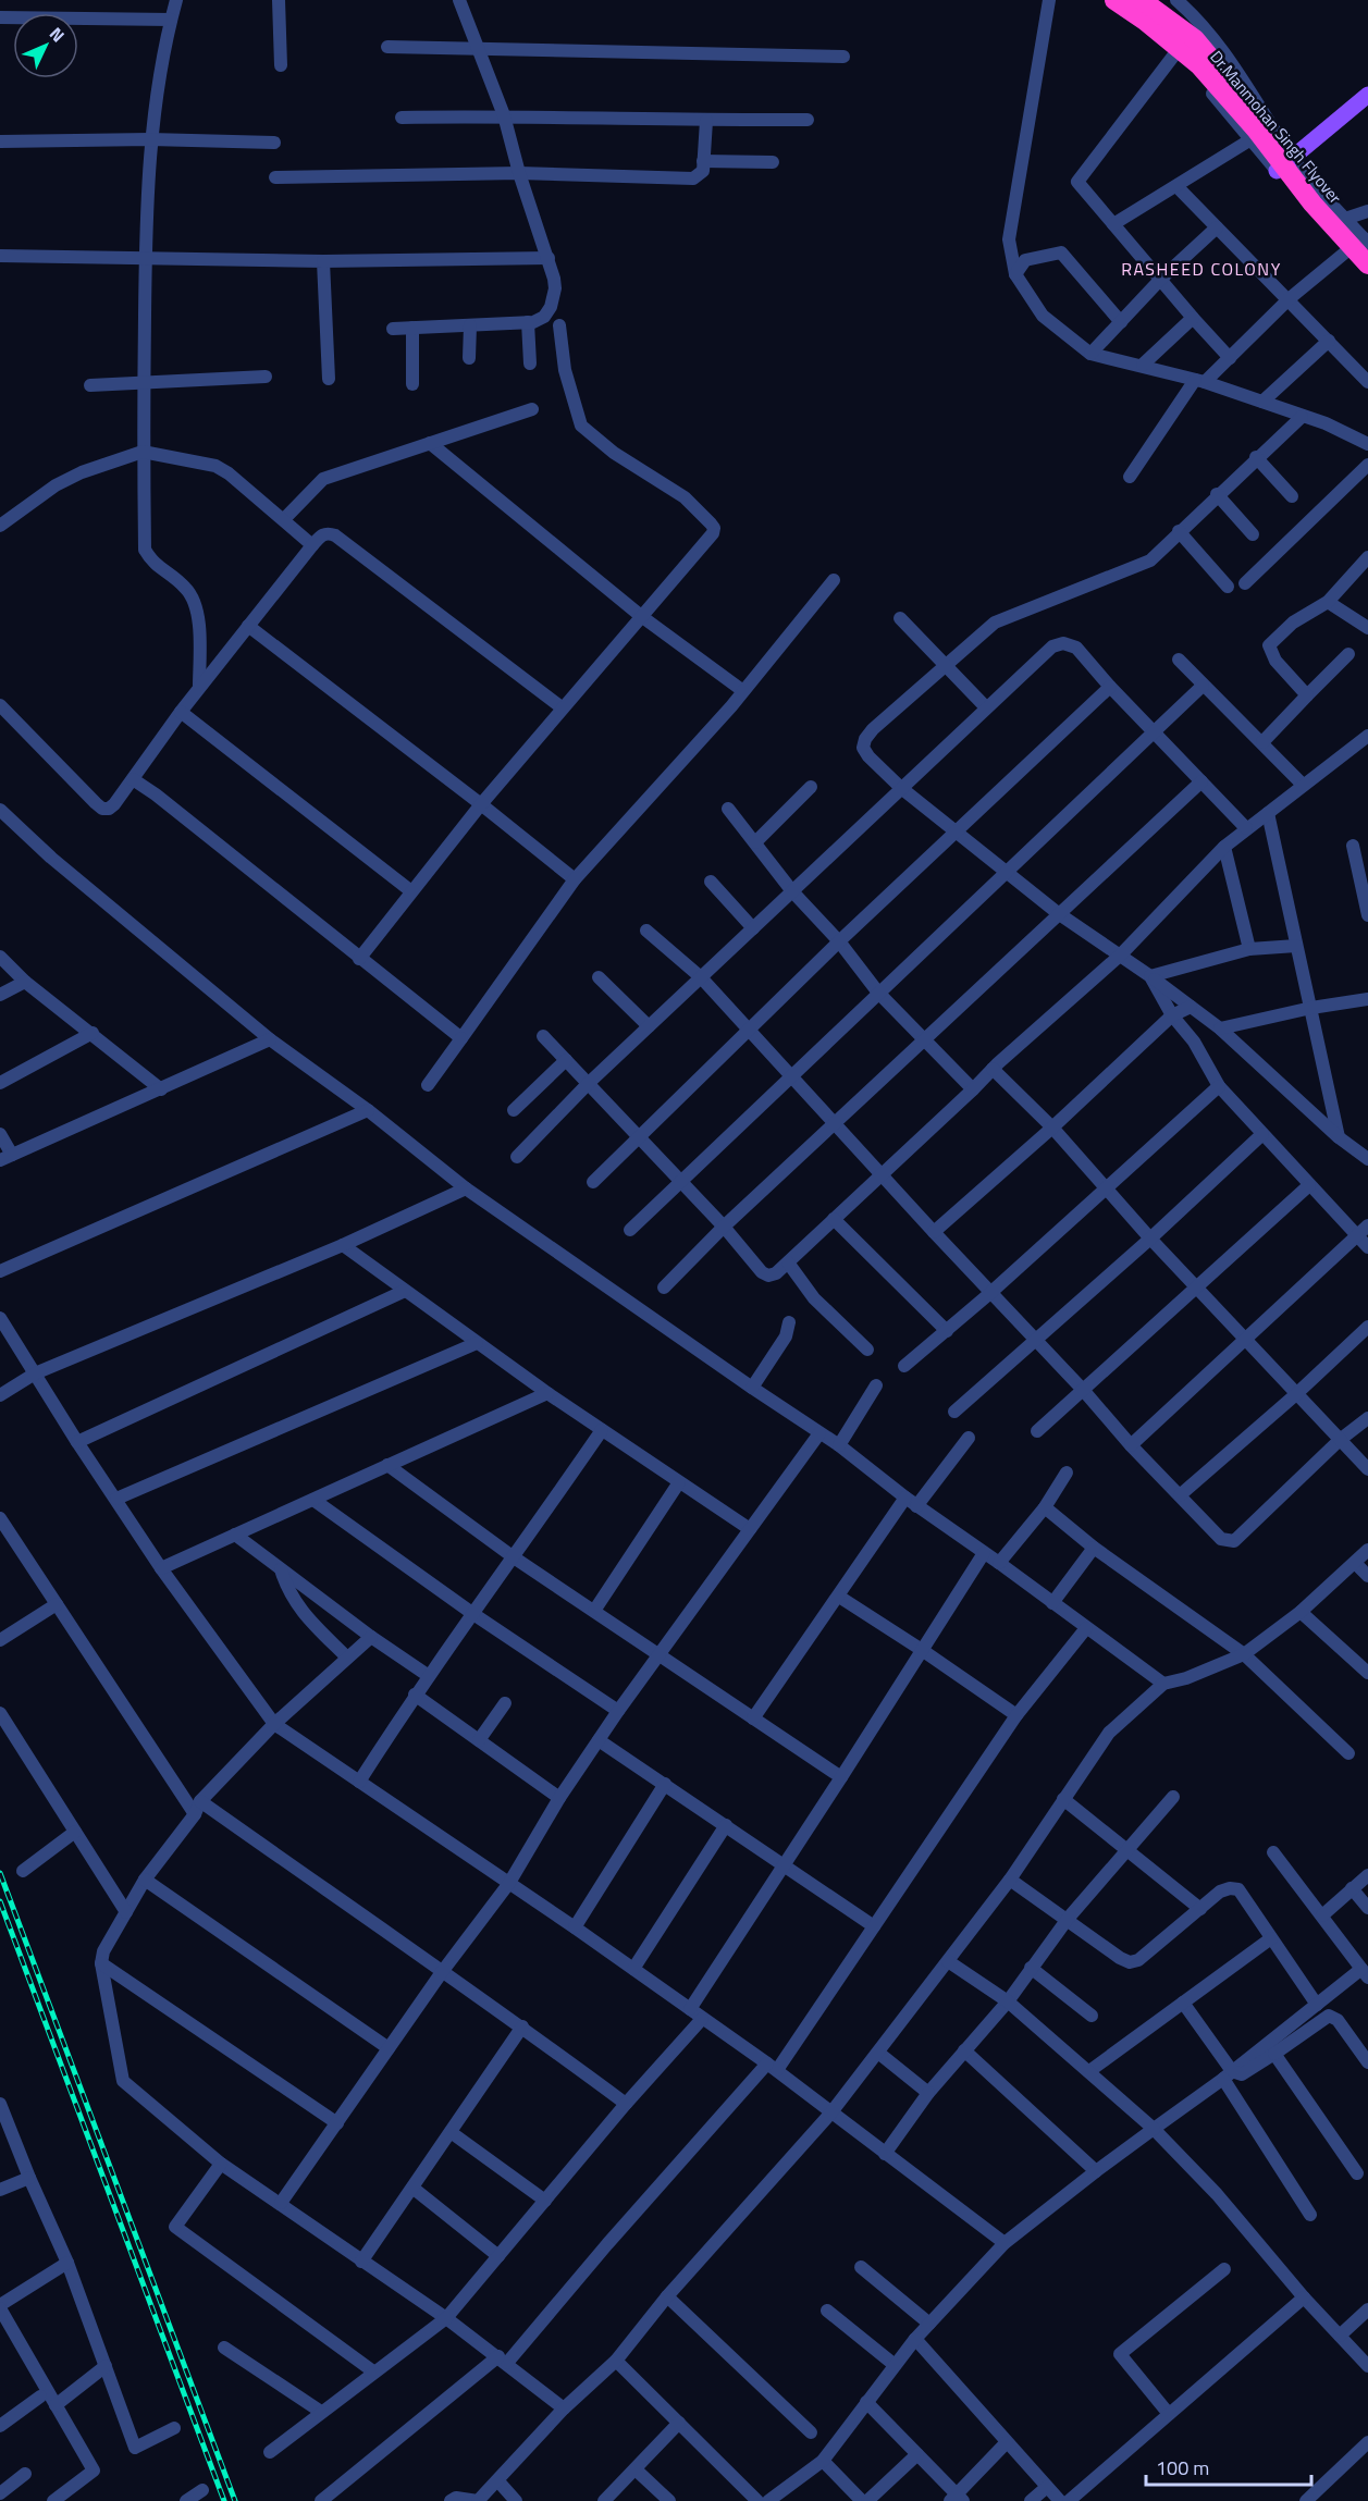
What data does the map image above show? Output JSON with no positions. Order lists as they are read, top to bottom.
{
  "streets": {
    "highway": ["Dr.Manmohan Singh Flyover"]
  },
  "districts": ["RASHEED COLONY"],
  "scale_bar": "100 m",
  "north": "top right"
}
